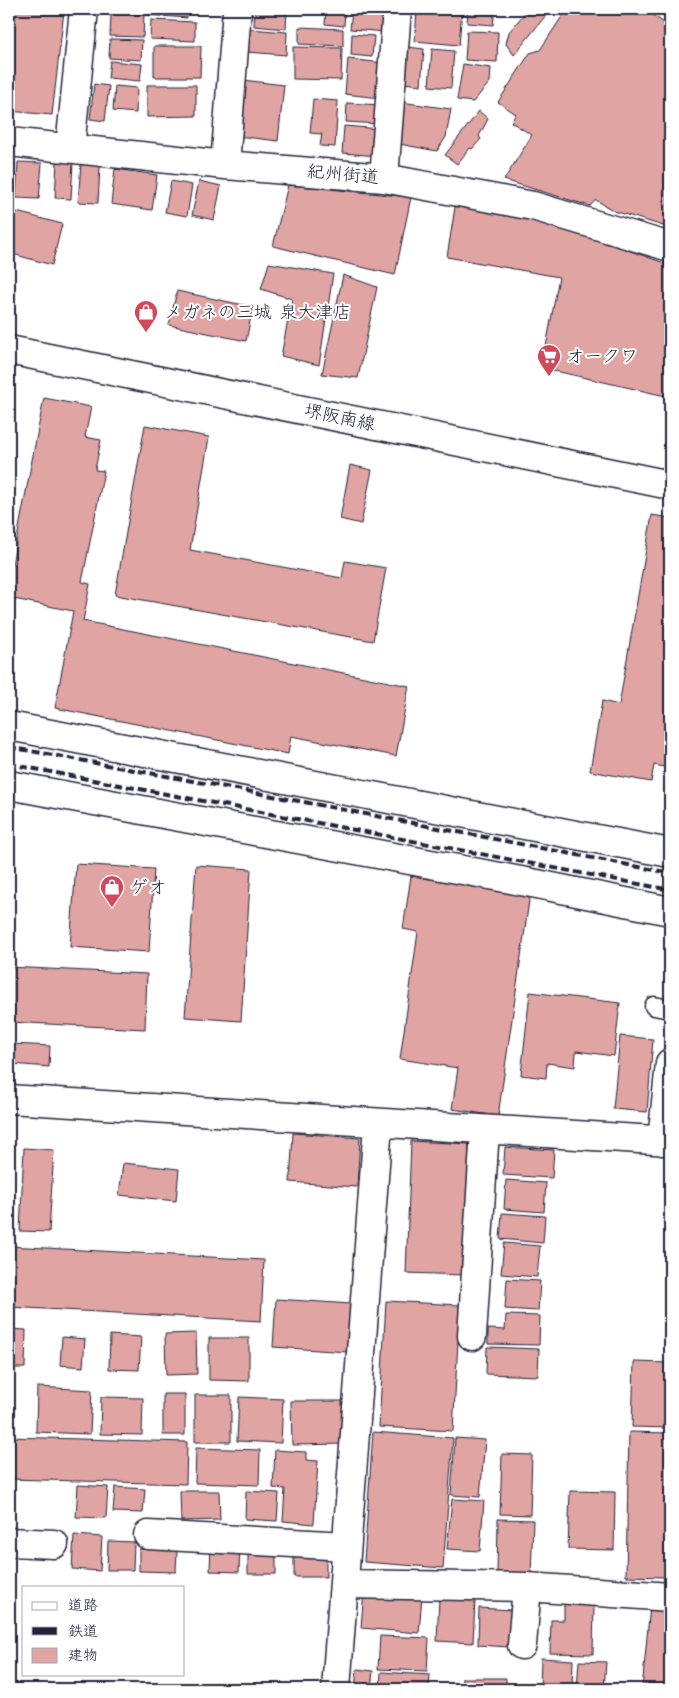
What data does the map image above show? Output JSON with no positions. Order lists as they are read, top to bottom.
{
  "streets": {
    "street": ["紀州街道", "堺阪南線"]
  },
  "places": {
    "shop": ["メガネの三城 泉大津店", "ゲオ"],
    "supermarket": ["オークワ"]
  },
  "legend": ["道路", "鉄道", "建物"]
}
